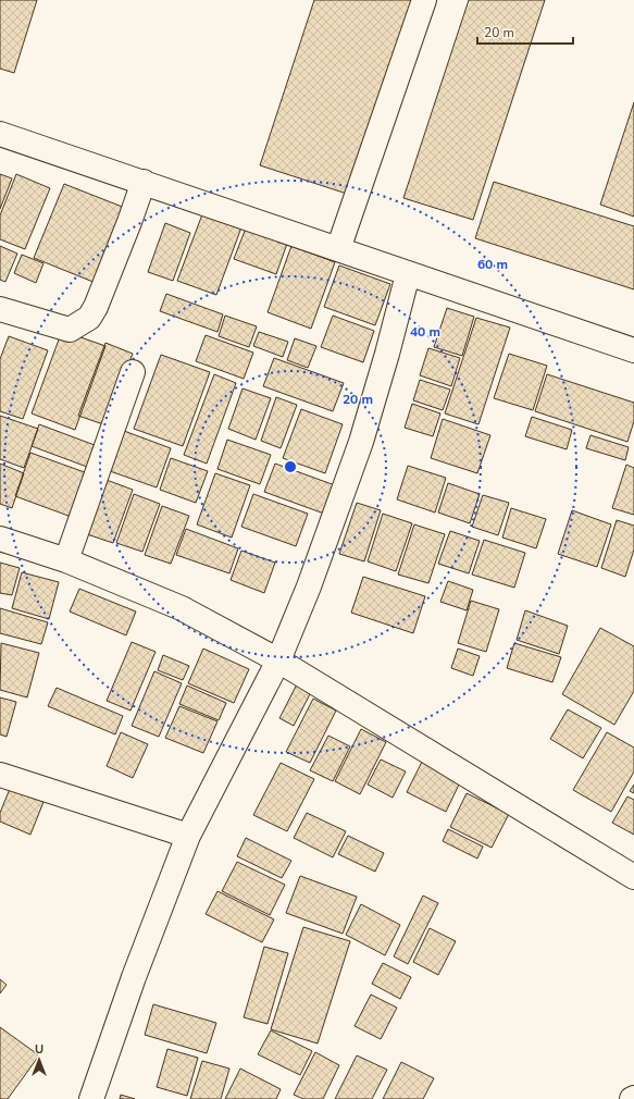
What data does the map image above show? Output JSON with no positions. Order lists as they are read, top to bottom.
{
  "scale_bar": "20 m",
  "north": "top",
  "rings": ["60 m", "40 m", "20 m"]
}
